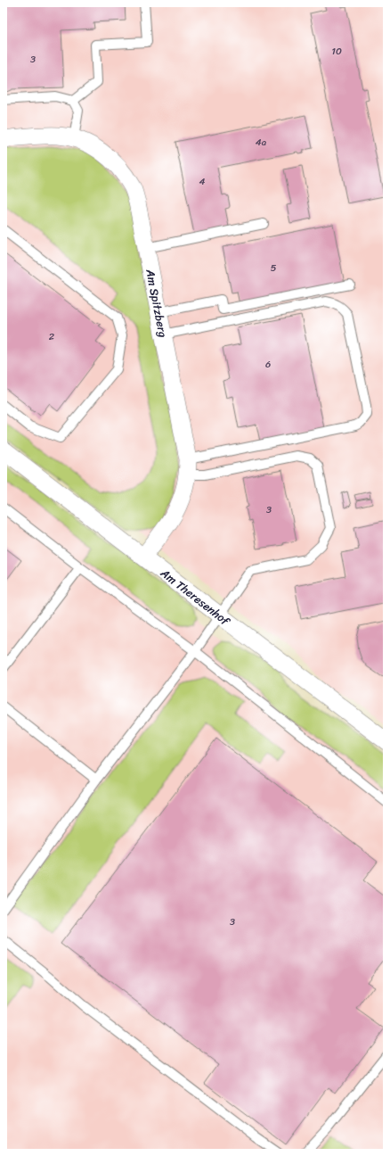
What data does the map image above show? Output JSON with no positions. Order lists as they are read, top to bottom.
{
  "streets": {
    "street": ["Am Spitzberg", "Am Theresenhof"]
  },
  "crossings": [
    ["Am Spitzberg", "Am Theresenhof"]
  ],
  "house_numbers": [
    "10",
    "3",
    "4a",
    "4",
    "5",
    "2",
    "6",
    "3",
    "3"
  ]
}
